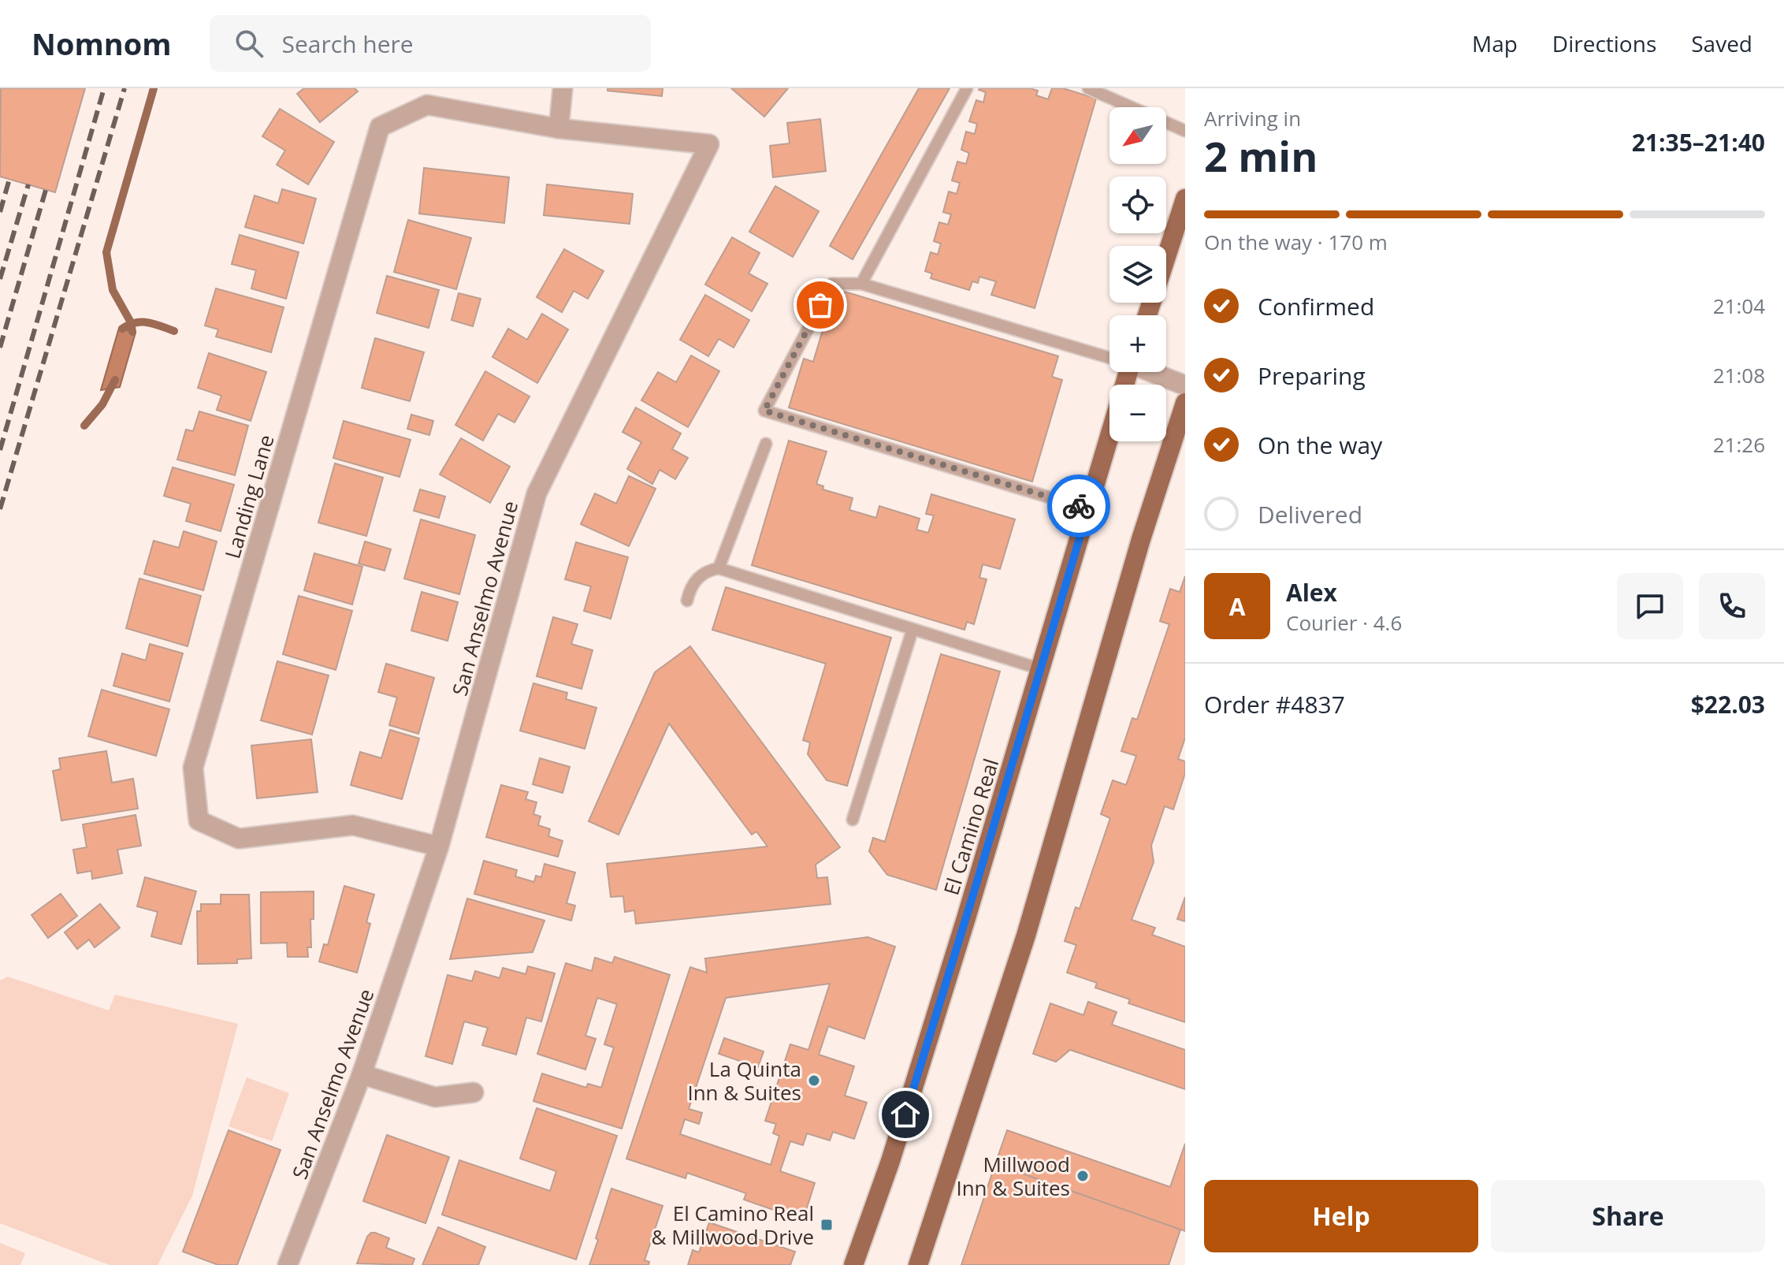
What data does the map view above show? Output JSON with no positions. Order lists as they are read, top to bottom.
{
  "streets": {
    "main road": ["El Camino Real"],
    "street": ["Landing Lane", "San Anselmo Avenue"]
  },
  "crossings": [
    ["Landing Lane", "San Anselmo Avenue"]
  ],
  "places": {
    "other": ["La Quinta Inn & Suites", "Millwood Inn & Suites"],
    "transit": ["El Camino Real & Millwood Drive"]
  },
  "north": "bottom left",
  "page": {
    "header": "Nomnom",
    "search": "Search here",
    "nav": ["Map", "Directions", "Saved"],
    "heading": ["2 min", "Arriving in", "21:35–21:40"],
    "panel": [
      "Alex",
      "Courier · 4.6",
      "Order #4837",
      "$22.03"
    ],
    "map_buttons": ["+", "−"],
    "bar": "On the way · 170 m",
    "list": [
      ["Confirmed", "21:04"],
      ["Preparing", "21:08"],
      ["On the way", "21:26"],
      "Delivered"
    ],
    "round": "A",
    "buttons": ["Help", "Share"]
  }
}
